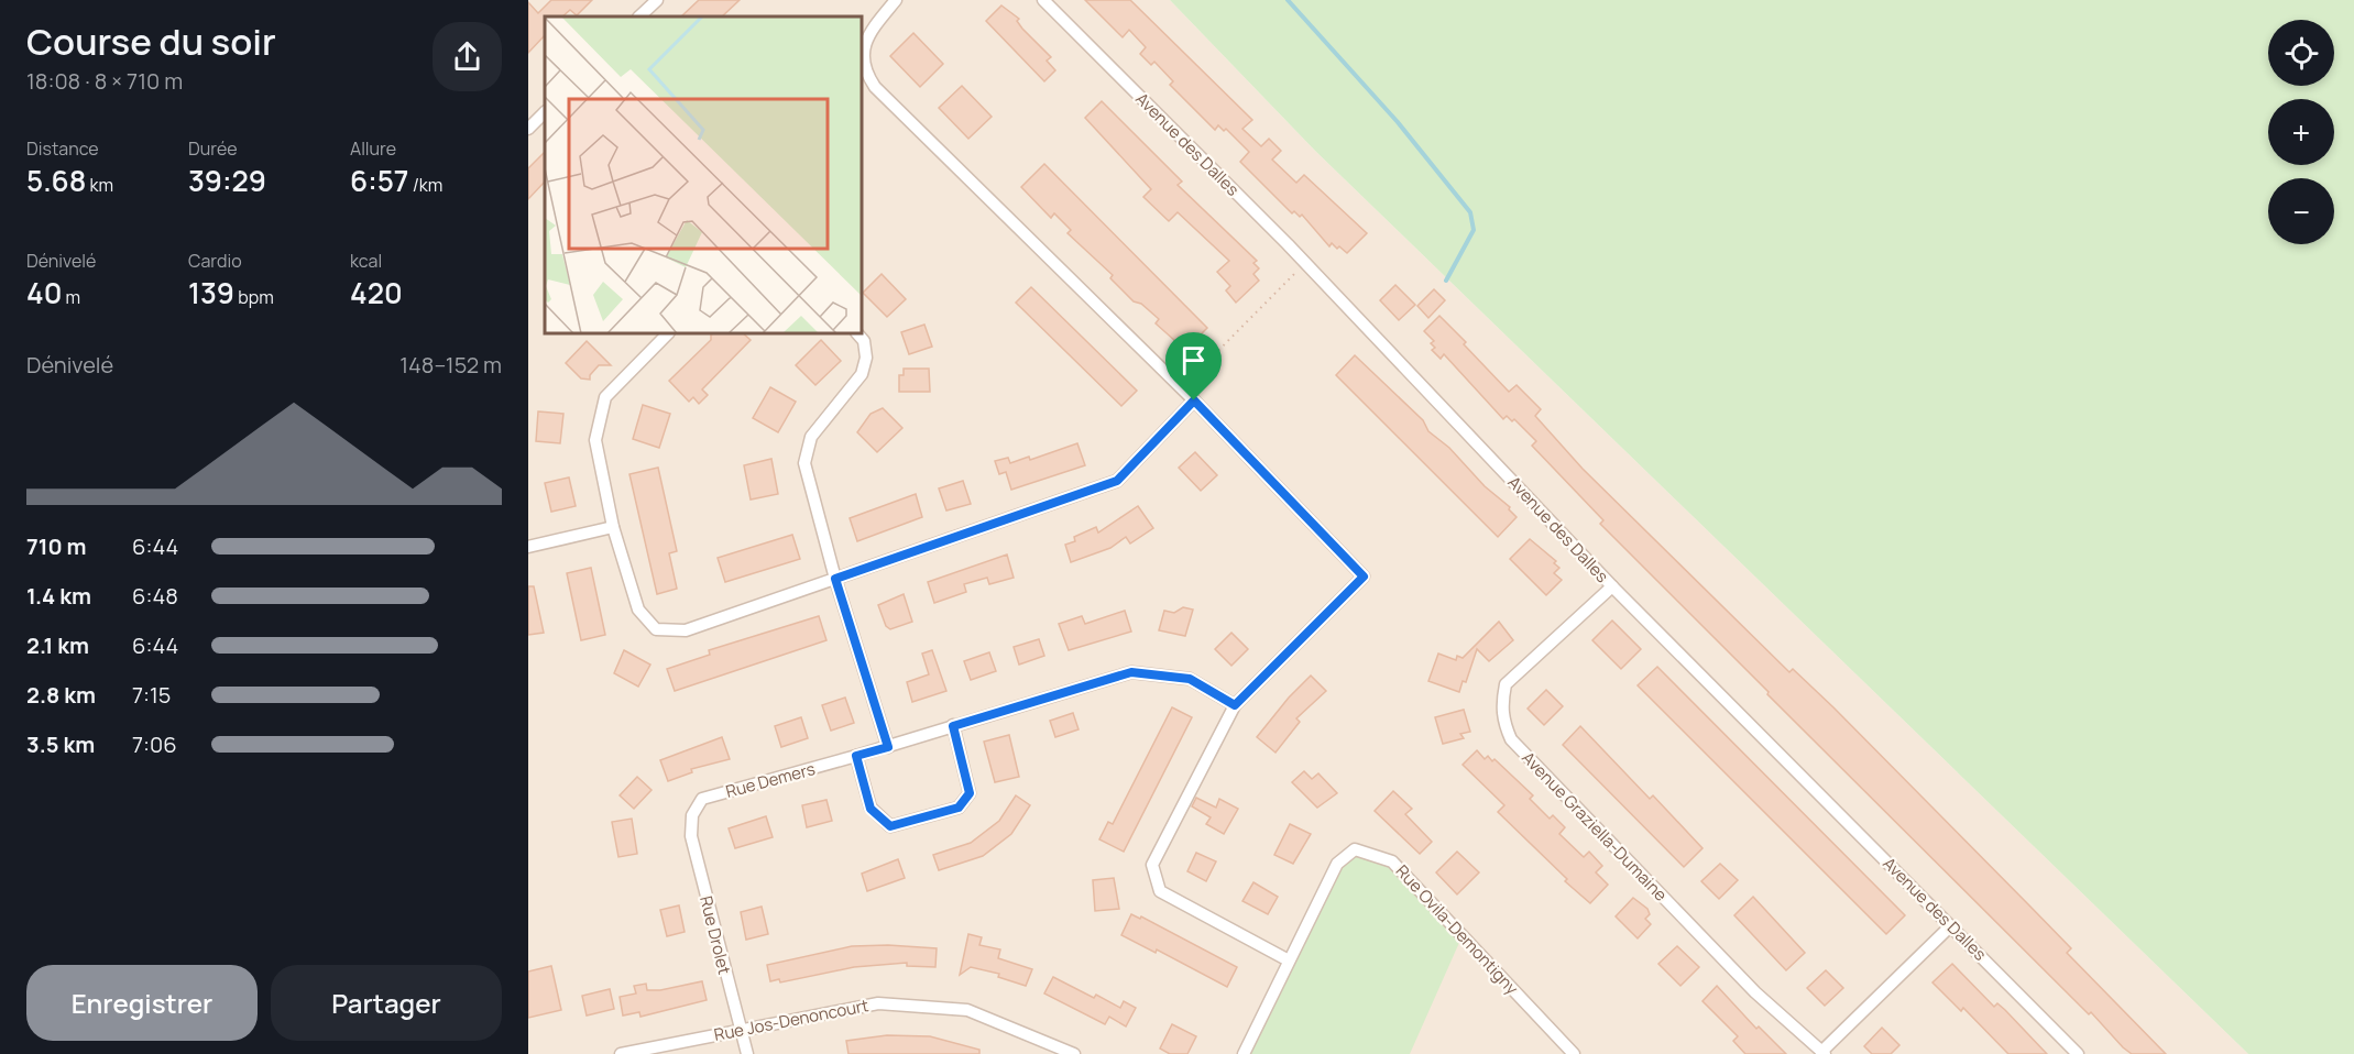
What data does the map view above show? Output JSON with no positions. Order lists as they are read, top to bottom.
{
  "streets": {
    "street": [
      "Avenue des Dalles",
      "Rue Demers",
      "Avenue Graziella-Dumaine",
      "Rue Ovila-Demontigny",
      "Rue Drolet",
      "Rue Jos-Denoncourt"
    ]
  },
  "crossings": [
    ["Avenue des Dalles", "Avenue Graziella-Dumaine"],
    ["Rue Demers", "Rue Drolet"],
    ["Rue Drolet", "Rue Jos-Denoncourt"]
  ],
  "page": {
    "heading": ["Course du soir", "18:08 · 8 × 710 m"],
    "map_buttons": ["+", "−"],
    "stats": [
      ["Distance", "5.68 km"],
      ["Durée", "39:29"],
      ["Allure", "6:57 /km"],
      ["Dénivelé", "40 m"],
      ["Cardio", "139 bpm"],
      ["kcal", "420"]
    ],
    "chart": ["Dénivelé", "148–152 m"],
    "list": [
      {
        "name": "710 m",
        "note": "6:44"
      },
      {
        "name": "1.4 km",
        "note": "6:48"
      },
      {
        "name": "2.1 km",
        "note": "6:44"
      },
      {
        "name": "2.8 km",
        "note": "7:15"
      },
      {
        "name": "3.5 km",
        "note": "7:06"
      }
    ],
    "buttons": ["Enregistrer", "Partager"]
  }
}
